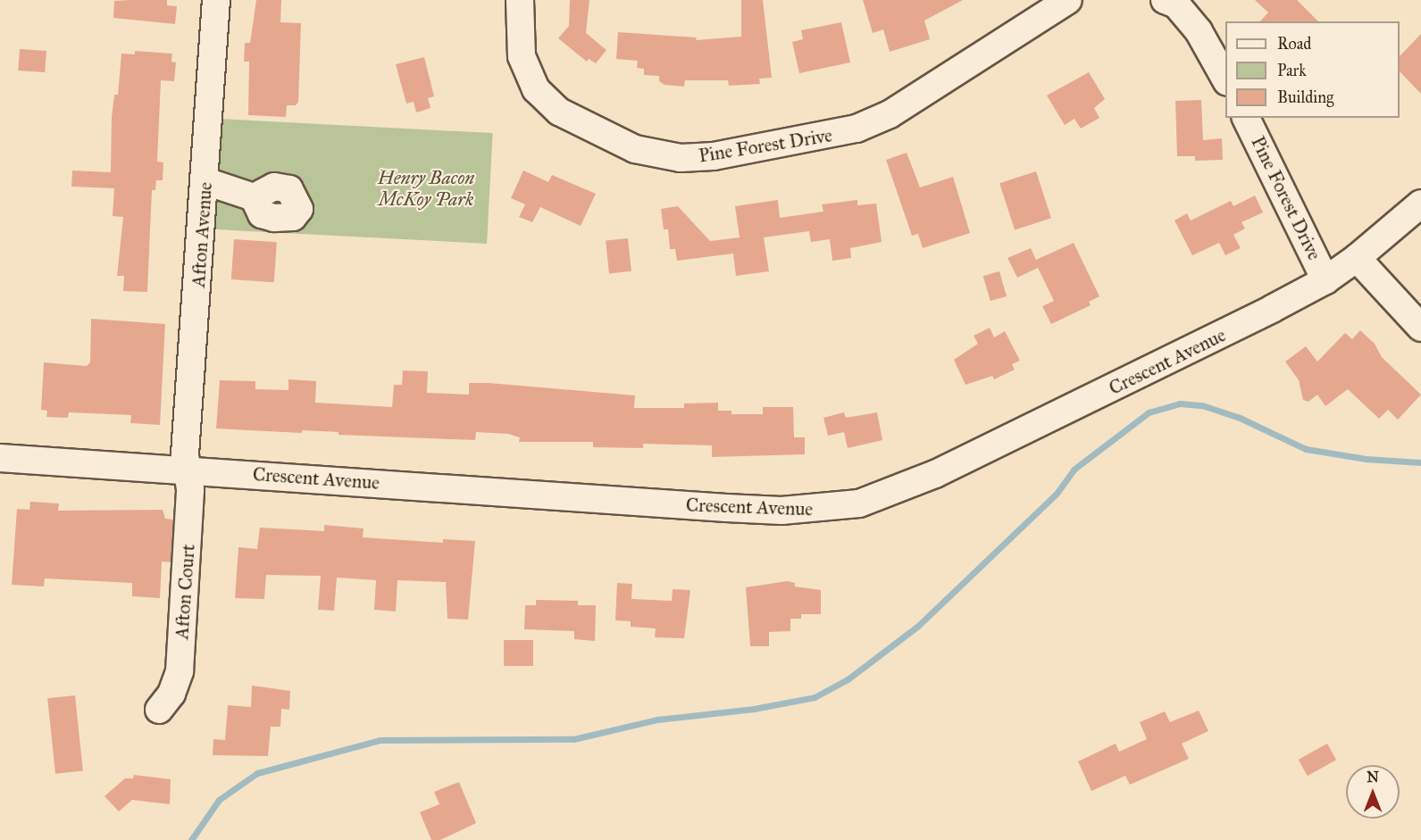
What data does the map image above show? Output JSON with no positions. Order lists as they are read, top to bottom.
{
  "streets": {
    "street": [
      "Pine Forest Drive",
      "Afton Avenue",
      "Crescent Avenue",
      "Afton Court"
    ]
  },
  "crossings": [
    ["Pine Forest Drive", "Crescent Avenue"],
    ["Afton Avenue", "Crescent Avenue"],
    ["Afton Avenue", "Afton Court"],
    ["Crescent Avenue", "Afton Court"]
  ],
  "parks": ["Henry Bacon McKoy Park"],
  "legend": ["Road", "Park", "Building"],
  "north": "top"
}
